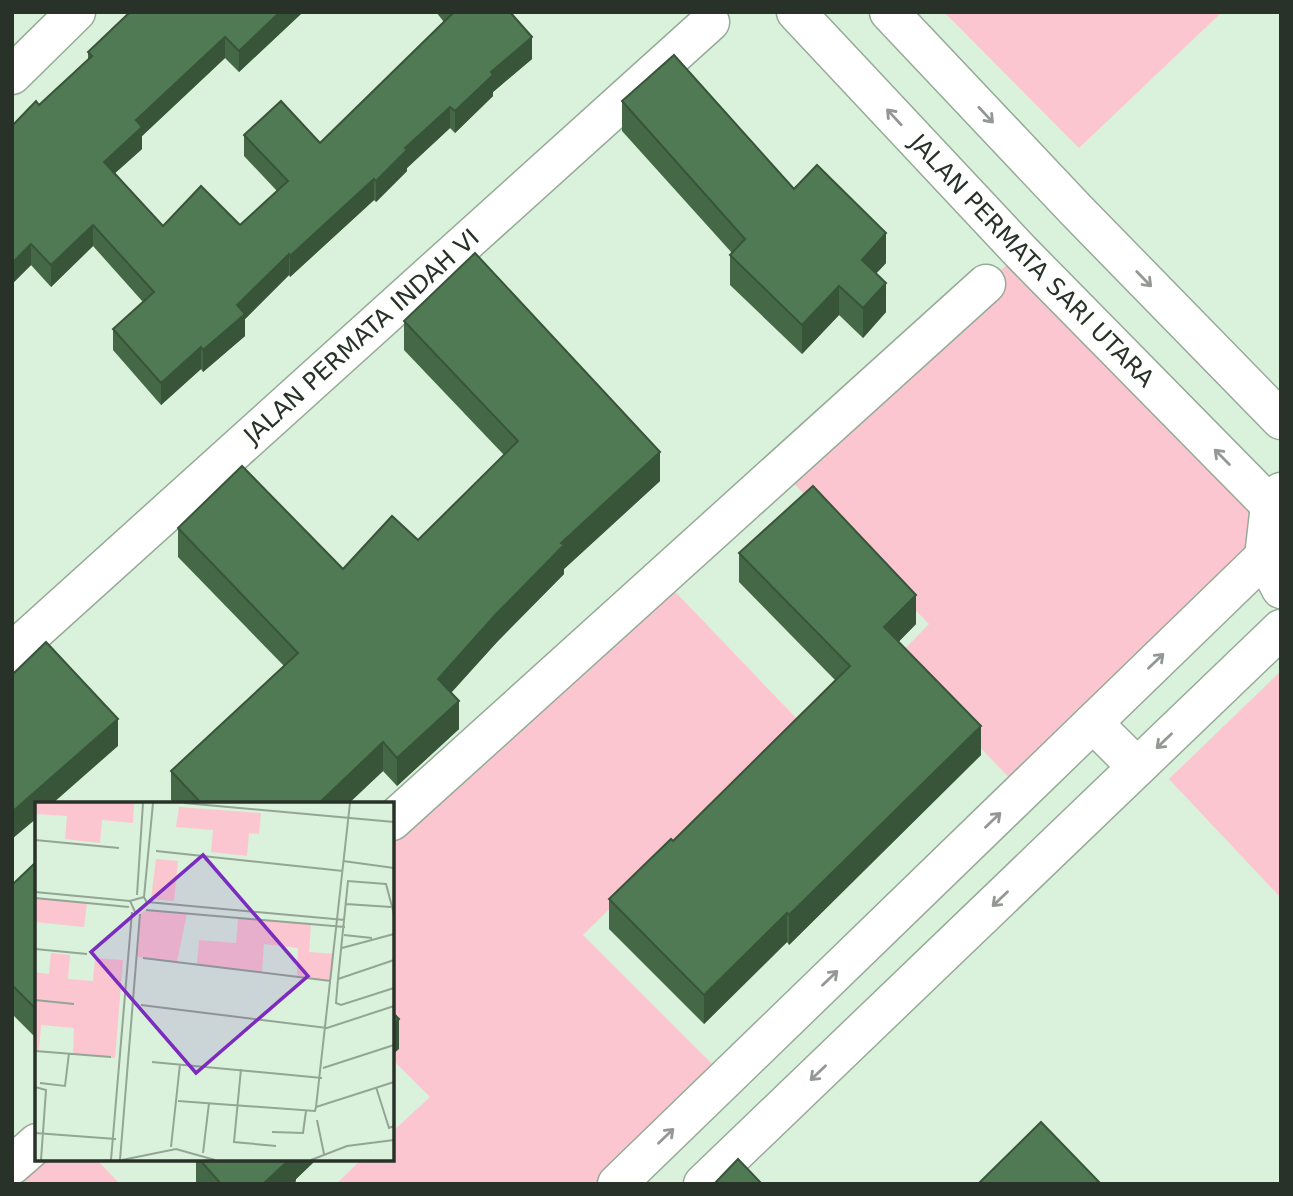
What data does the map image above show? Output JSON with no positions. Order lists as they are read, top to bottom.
{
  "streets": {
    "street": ["JALAN PERMATA SARI UTARA", "JALAN PERMATA INDAH VI"]
  }
}
